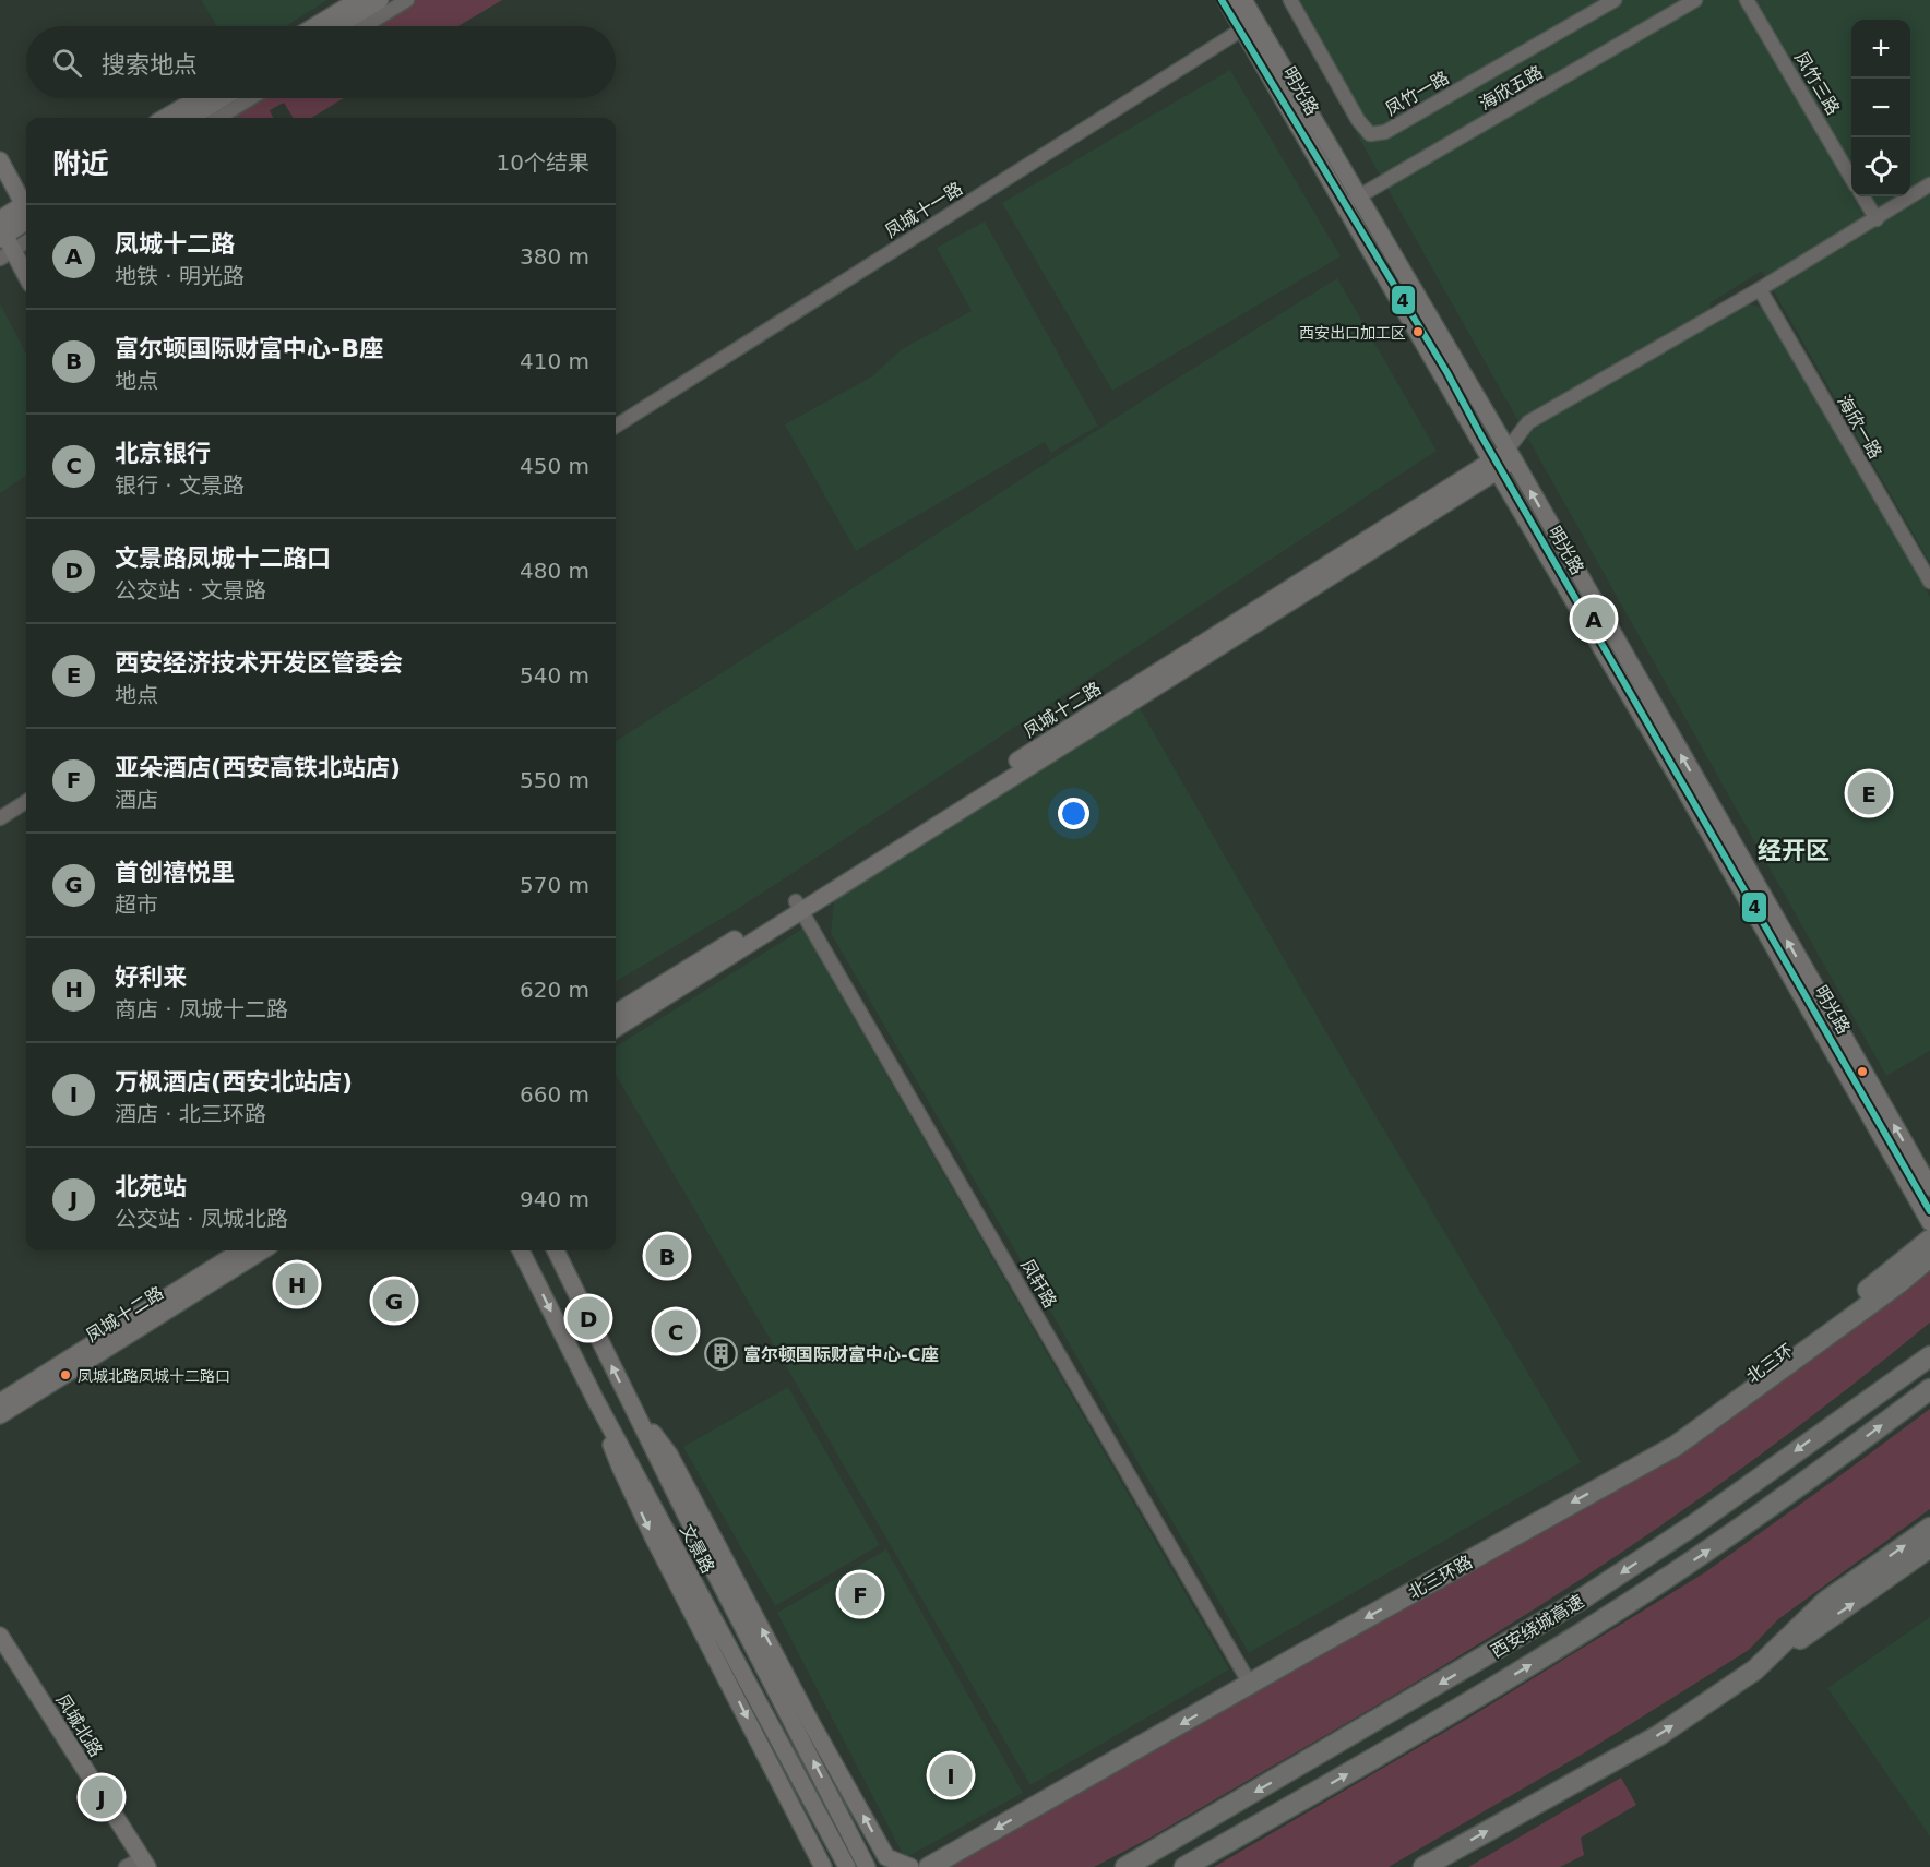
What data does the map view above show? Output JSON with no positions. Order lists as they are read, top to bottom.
{
  "streets": {
    "highway": ["北三环", "北三环路", "西安绕城高速"],
    "main road": [
      "明光路",
      "凤城十二路",
      "文景路",
      "凤城北路"
    ],
    "street": [
      "凤竹三路",
      "海欣五路",
      "凤竹一路",
      "凤城十一路",
      "海欣一路",
      "凤轩路"
    ]
  },
  "crossings": [
    ["海欣五路", "明光路"],
    ["明光路", "凤城十一路"],
    ["明光路", "凤城十二路"],
    ["海欣一路", "凤城十二路"],
    ["凤城十二路", "凤轩路"],
    ["凤轩路", "北三环路"],
    ["北三环", "北三环路"]
  ],
  "one_way": ["北三环路"],
  "districts": ["经开区"],
  "places": {
    "other": ["西安出口加工区", "凤城北路凤城十二路口"],
    "building": ["富尔顿国际财富中心-C座"]
  },
  "lines": ["transit line 4"],
  "page": {
    "map_buttons": ["+", "−"],
    "search": "搜索地点",
    "heading": ["附近", "10个结果"],
    "list": [
      {
        "mark": "A",
        "name": "凤城十二路",
        "note": "地铁 · 明光路",
        "value": "380 m"
      },
      {
        "mark": "B",
        "name": "富尔顿国际财富中心-B座",
        "note": "地点",
        "value": "410 m"
      },
      {
        "mark": "C",
        "name": "北京银行",
        "note": "银行 · 文景路",
        "value": "450 m"
      },
      {
        "mark": "D",
        "name": "文景路凤城十二路口",
        "note": "公交站 · 文景路",
        "value": "480 m"
      },
      {
        "mark": "E",
        "name": "西安经济技术开发区管委会",
        "note": "地点",
        "value": "540 m"
      },
      {
        "mark": "F",
        "name": "亚朵酒店(西安高铁北站店)",
        "note": "酒店",
        "value": "550 m"
      },
      {
        "mark": "G",
        "name": "首创禧悦里",
        "note": "超市",
        "value": "570 m"
      },
      {
        "mark": "H",
        "name": "好利来",
        "note": "商店 · 凤城十二路",
        "value": "620 m"
      },
      {
        "mark": "I",
        "name": "万枫酒店(西安北站店)",
        "note": "酒店 · 北三环路",
        "value": "660 m"
      },
      {
        "mark": "J",
        "name": "北苑站",
        "note": "公交站 · 凤城北路",
        "value": "940 m"
      }
    ],
    "pins": [
      "A",
      "E",
      "B",
      "H",
      "G",
      "D",
      "C",
      "F",
      "I",
      "J"
    ]
  }
}
